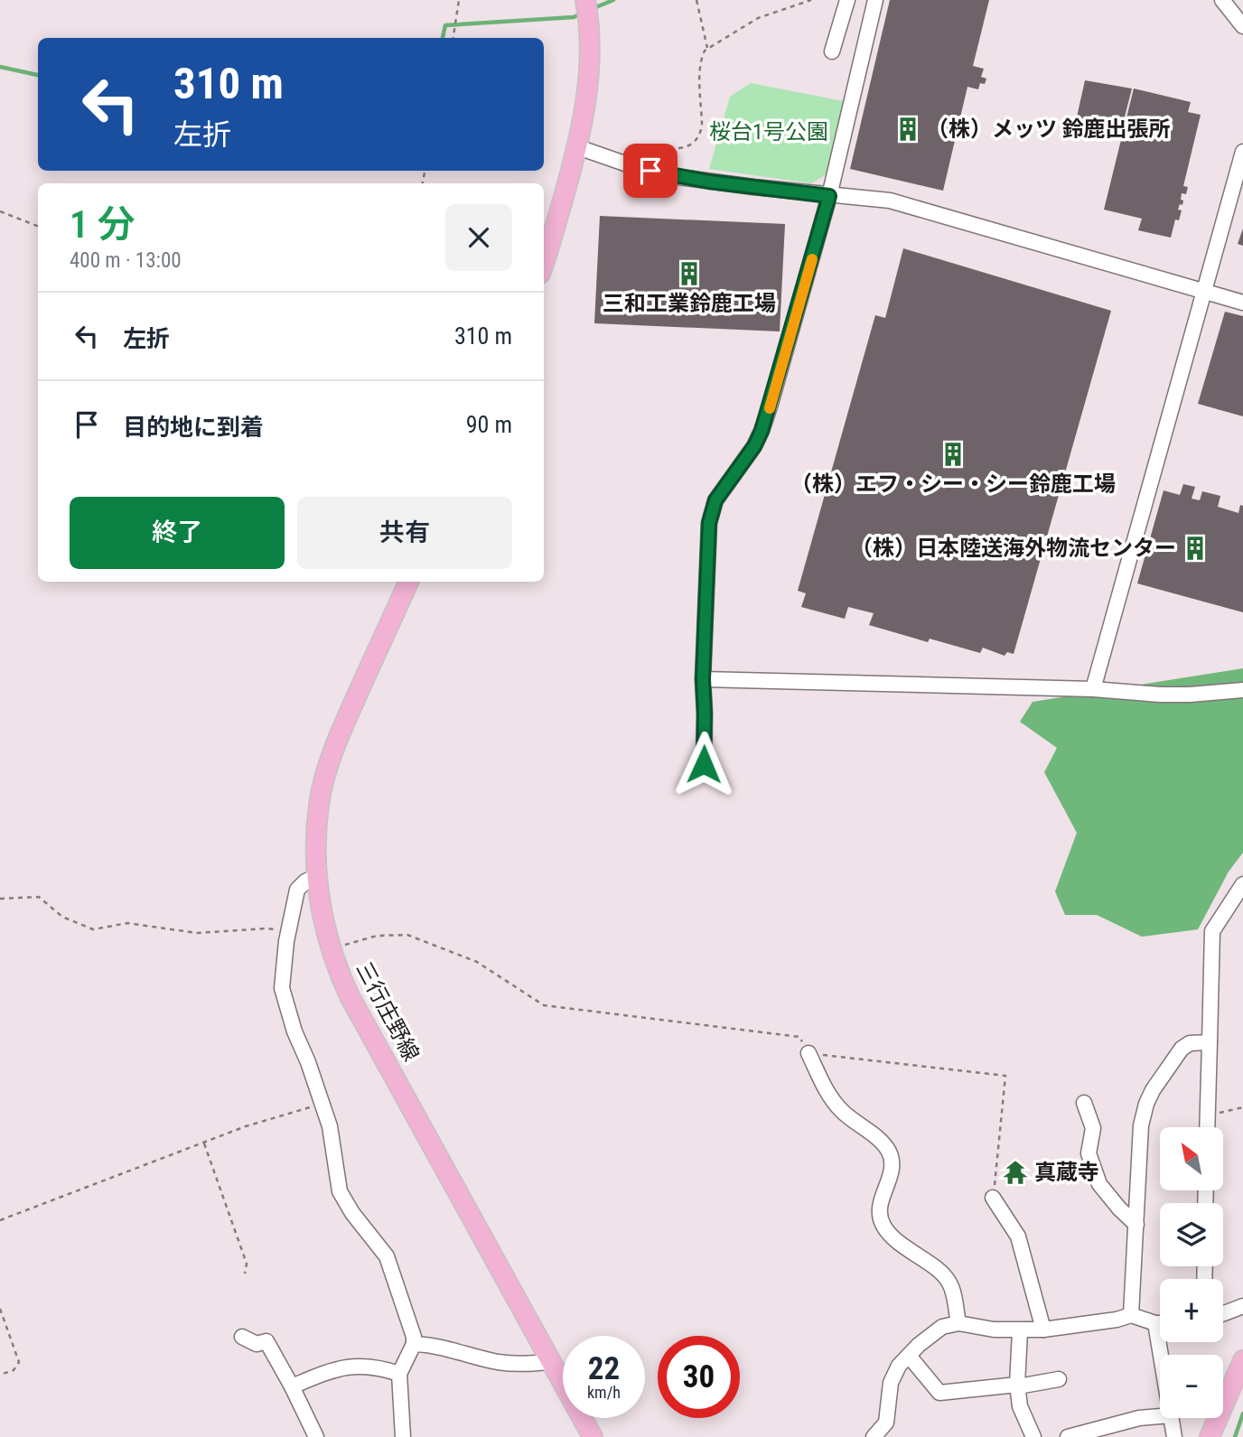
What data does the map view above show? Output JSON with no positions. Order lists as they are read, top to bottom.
{
  "streets": {
    "main road": ["三行庄野線"]
  },
  "parks": ["桜台1号公園"],
  "places": {
    "building": [
      "（株）メッツ 鈴鹿出張所",
      "三和工業鈴鹿工場",
      "（株）エフ・シー・シー鈴鹿工場",
      "（株）日本陸送海外物流センター"
    ],
    "temple": ["真蔵寺"]
  },
  "north": "top left",
  "page": {
    "turn": ["310 m", "左折"],
    "heading": ["1 分", "400 m · 13:00"],
    "list": [
      {
        "name": "左折",
        "value": "310 m"
      },
      {
        "name": "目的地に到着",
        "value": "90 m"
      }
    ],
    "buttons": ["終了", "共有"],
    "map_buttons": ["+", "−"],
    "speed": "22 km/h",
    "limit": "30"
  }
}
